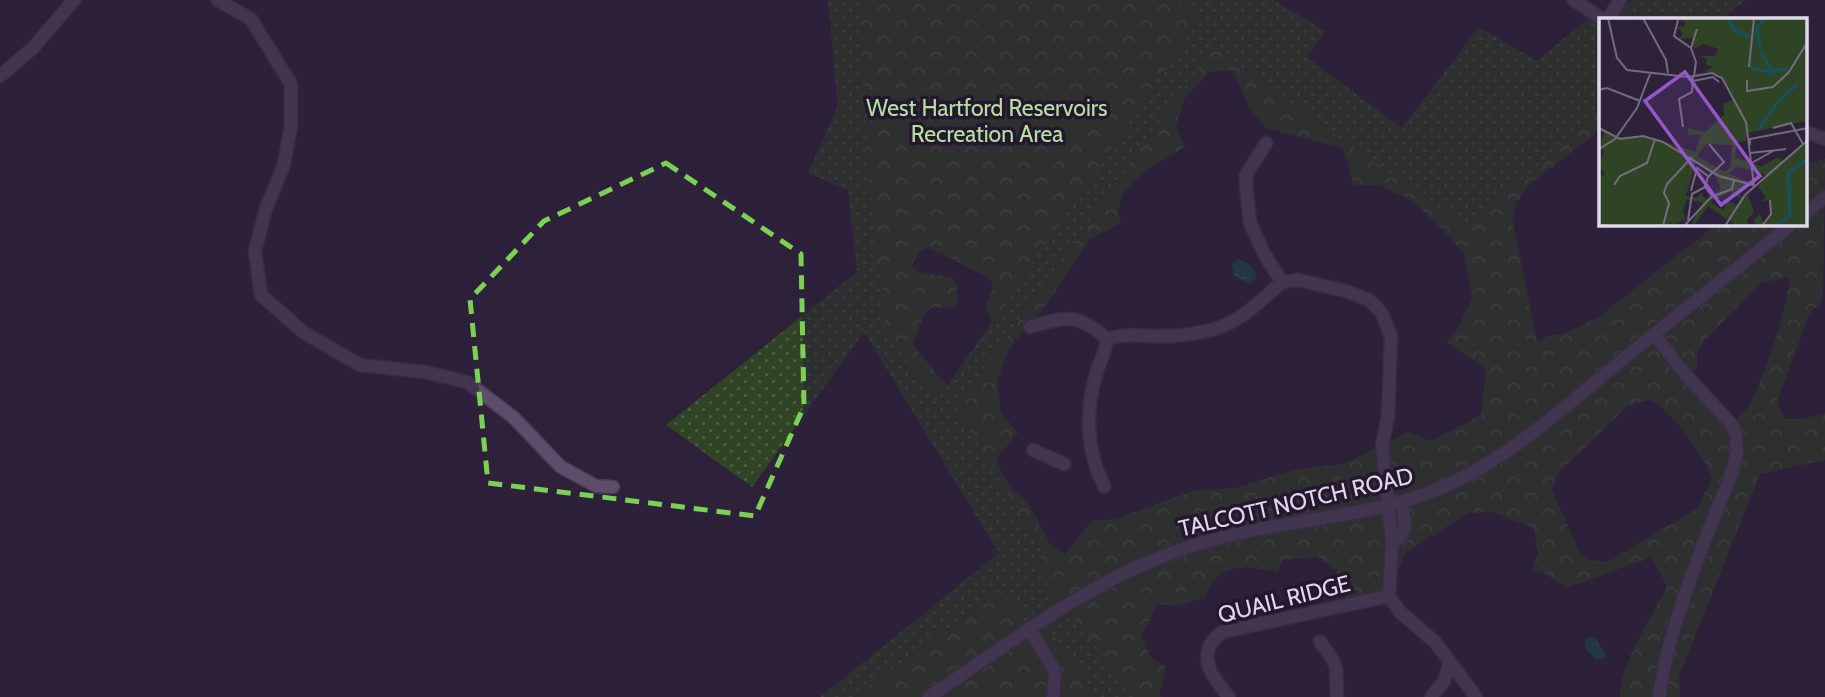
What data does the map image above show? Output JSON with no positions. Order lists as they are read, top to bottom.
{
  "streets": {
    "street": ["TALCOTT NOTCH ROAD", "QUAIL RIDGE"]
  },
  "parks": ["West Hartford Reservoirs Recreation Area"]
}
